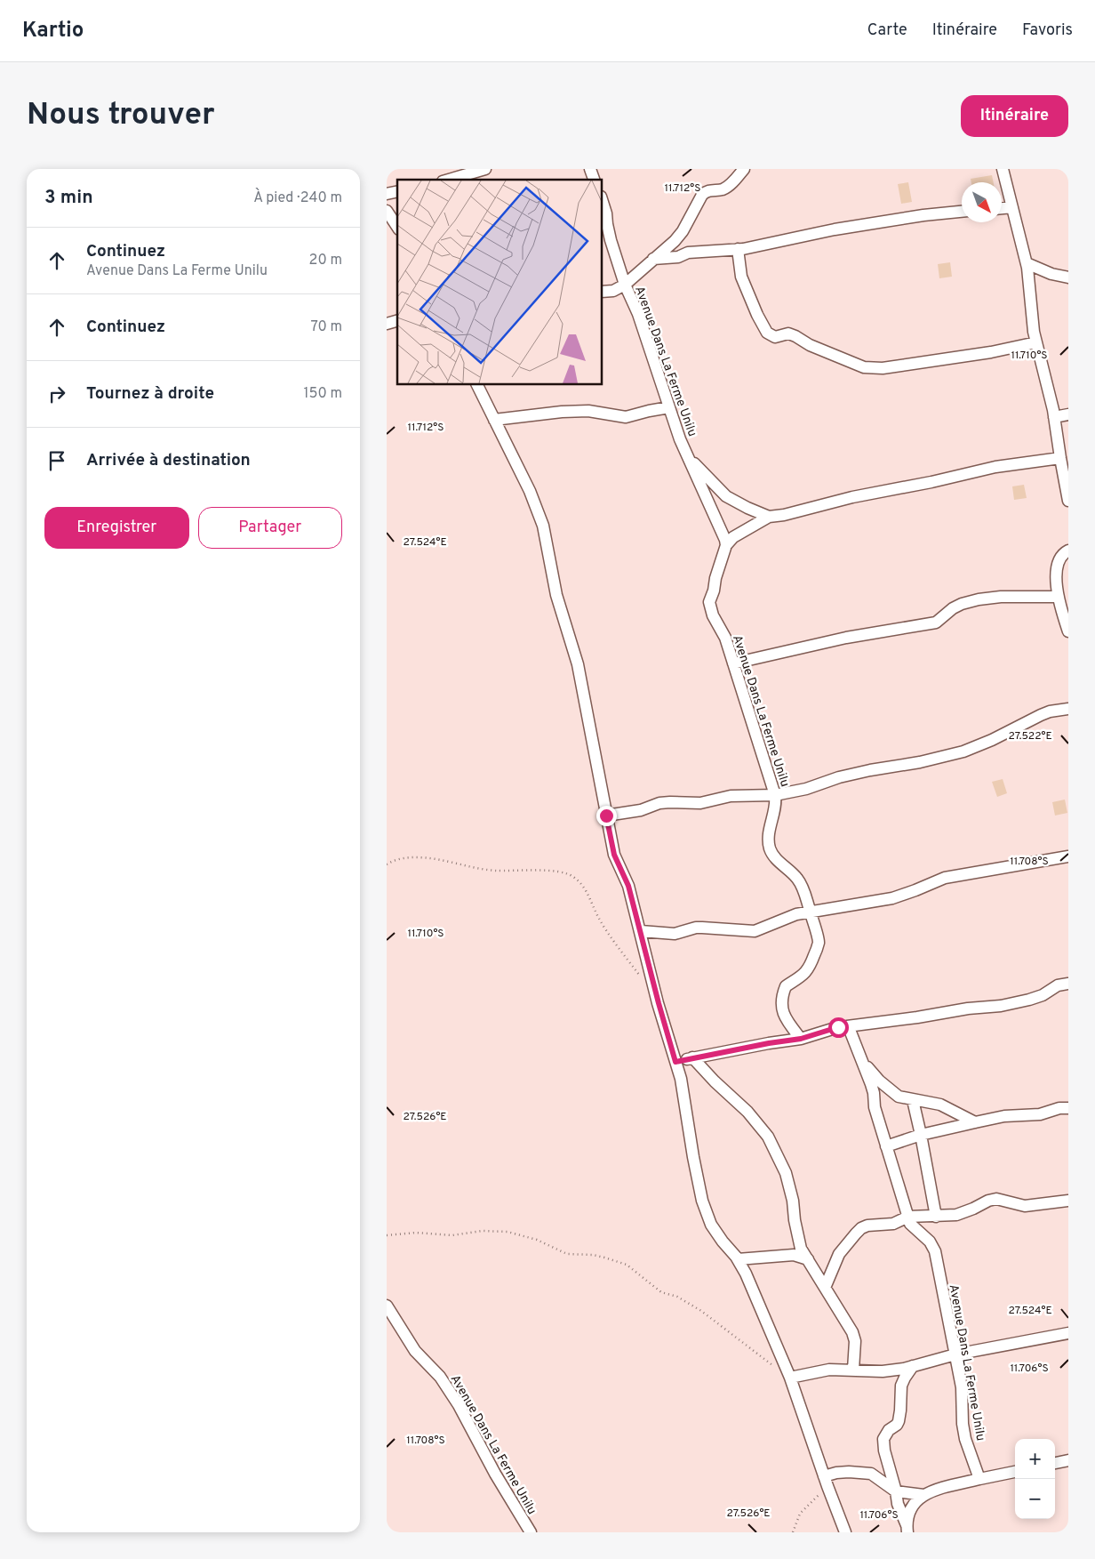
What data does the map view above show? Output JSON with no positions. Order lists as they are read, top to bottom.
{
  "streets": {
    "street": ["Avenue Dans La Ferme Unilu"]
  },
  "north": "bottom right",
  "page": {
    "header": "Kartio",
    "nav": ["Carte", "Itinéraire", "Favoris"],
    "buttons": [
      "Itinéraire",
      ["Enregistrer", "Partager"]
    ],
    "title": "Nous trouver",
    "heading": ["3 min", "À pied · 240 m"],
    "list": [
      ["Continuez", "Avenue Dans La Ferme Unilu", "20 m"],
      ["Continuez", "70 m"],
      ["Tournez à droite", "150 m"],
      "Arrivée à destination"
    ],
    "map_buttons": ["+", "−"]
  },
  "coordinates": [
    "11.712°S",
    "11.710°S",
    "27.524°E",
    "27.522°E",
    "11.708°S",
    "27.526°E",
    "11.706°S"
  ]
}
